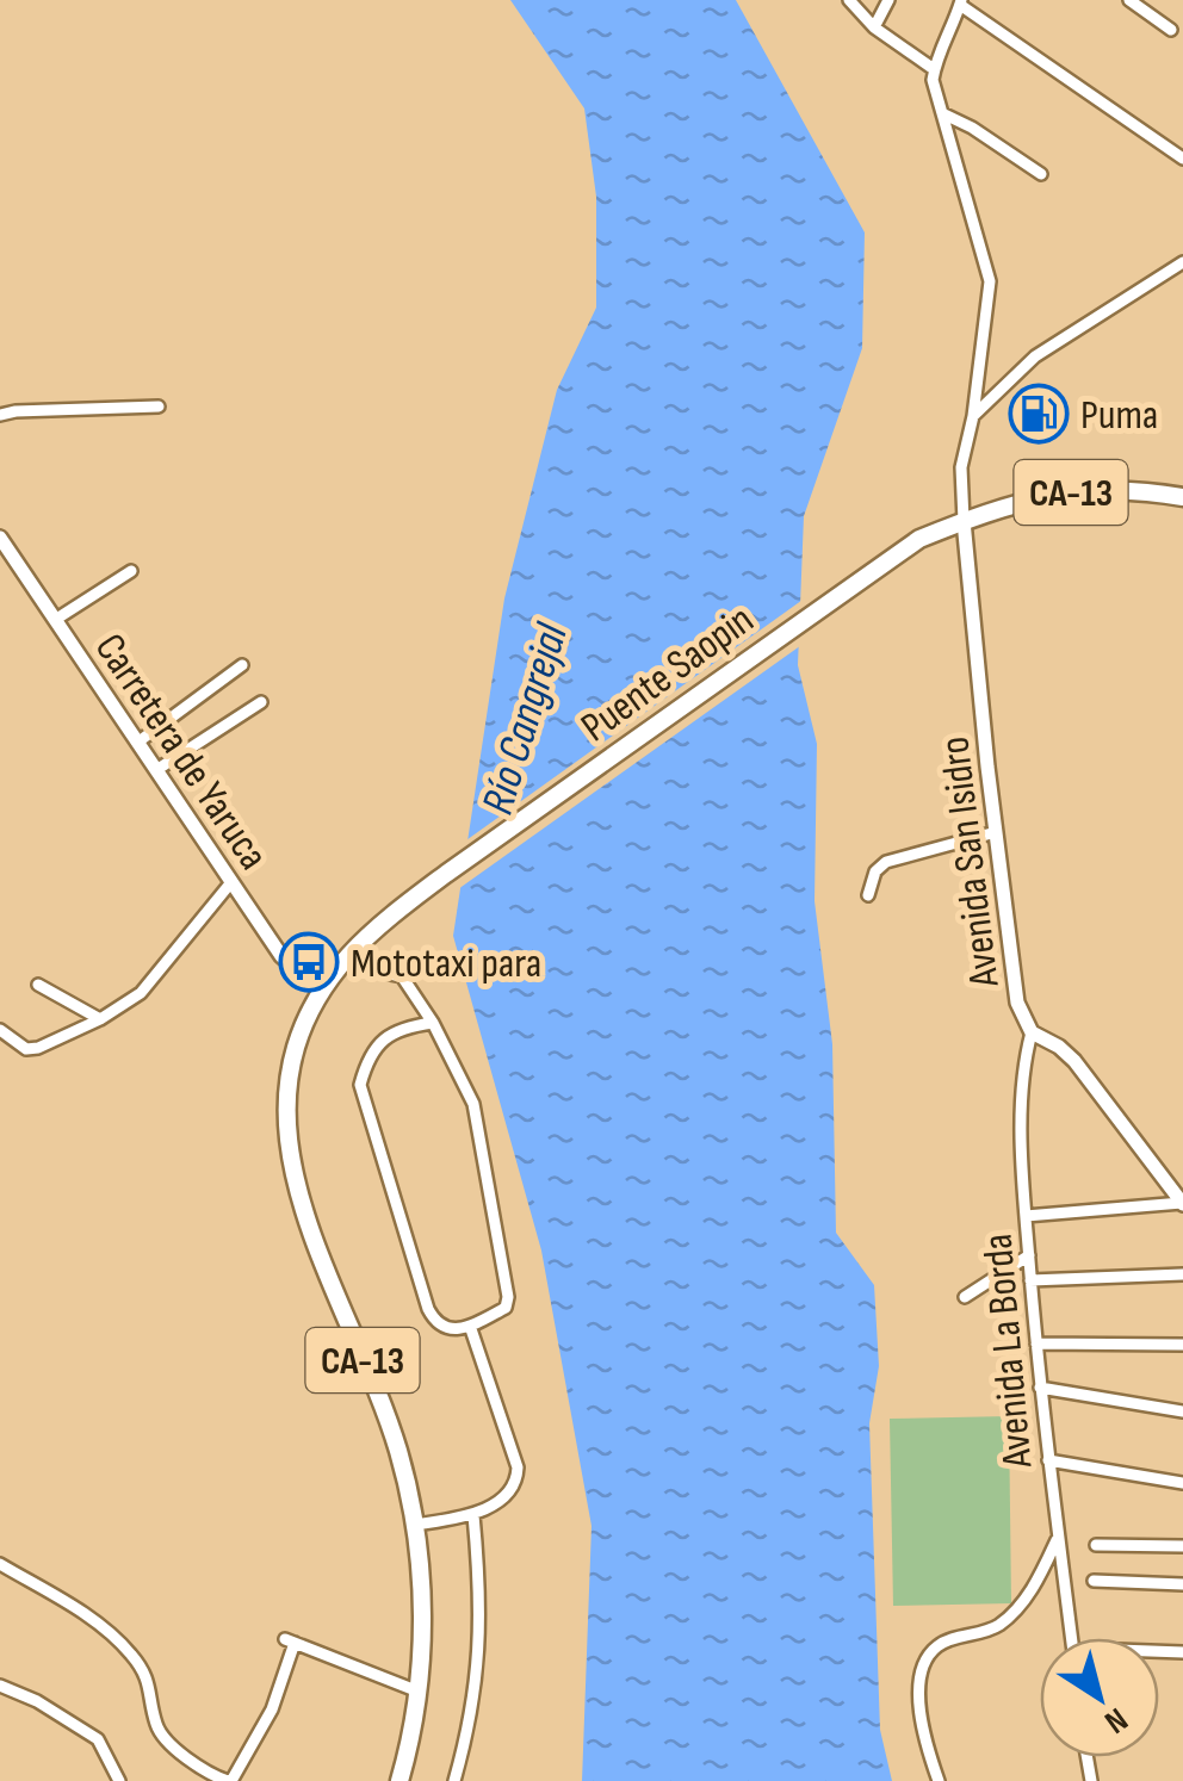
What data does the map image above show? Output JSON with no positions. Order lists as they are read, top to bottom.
{
  "streets": {
    "main road": ["CA-13", "Puente Saopin"],
    "street": ["Carretera de Yaruca", "Avenida San Isidro", "Avenida La Borda"]
  },
  "crossings": [
    ["CA-13", "Puente Saopin"],
    ["CA-13", "Carretera de Yaruca"],
    ["CA-13", "Avenida San Isidro"],
    ["Puente Saopin", "Avenida San Isidro"],
    ["Avenida San Isidro", "Avenida La Borda"]
  ],
  "water": ["Río Cangrejal"],
  "places": {
    "fuel station": ["Puma"],
    "bus stop": ["Mototaxi para"]
  },
  "north": "bottom right"
}
